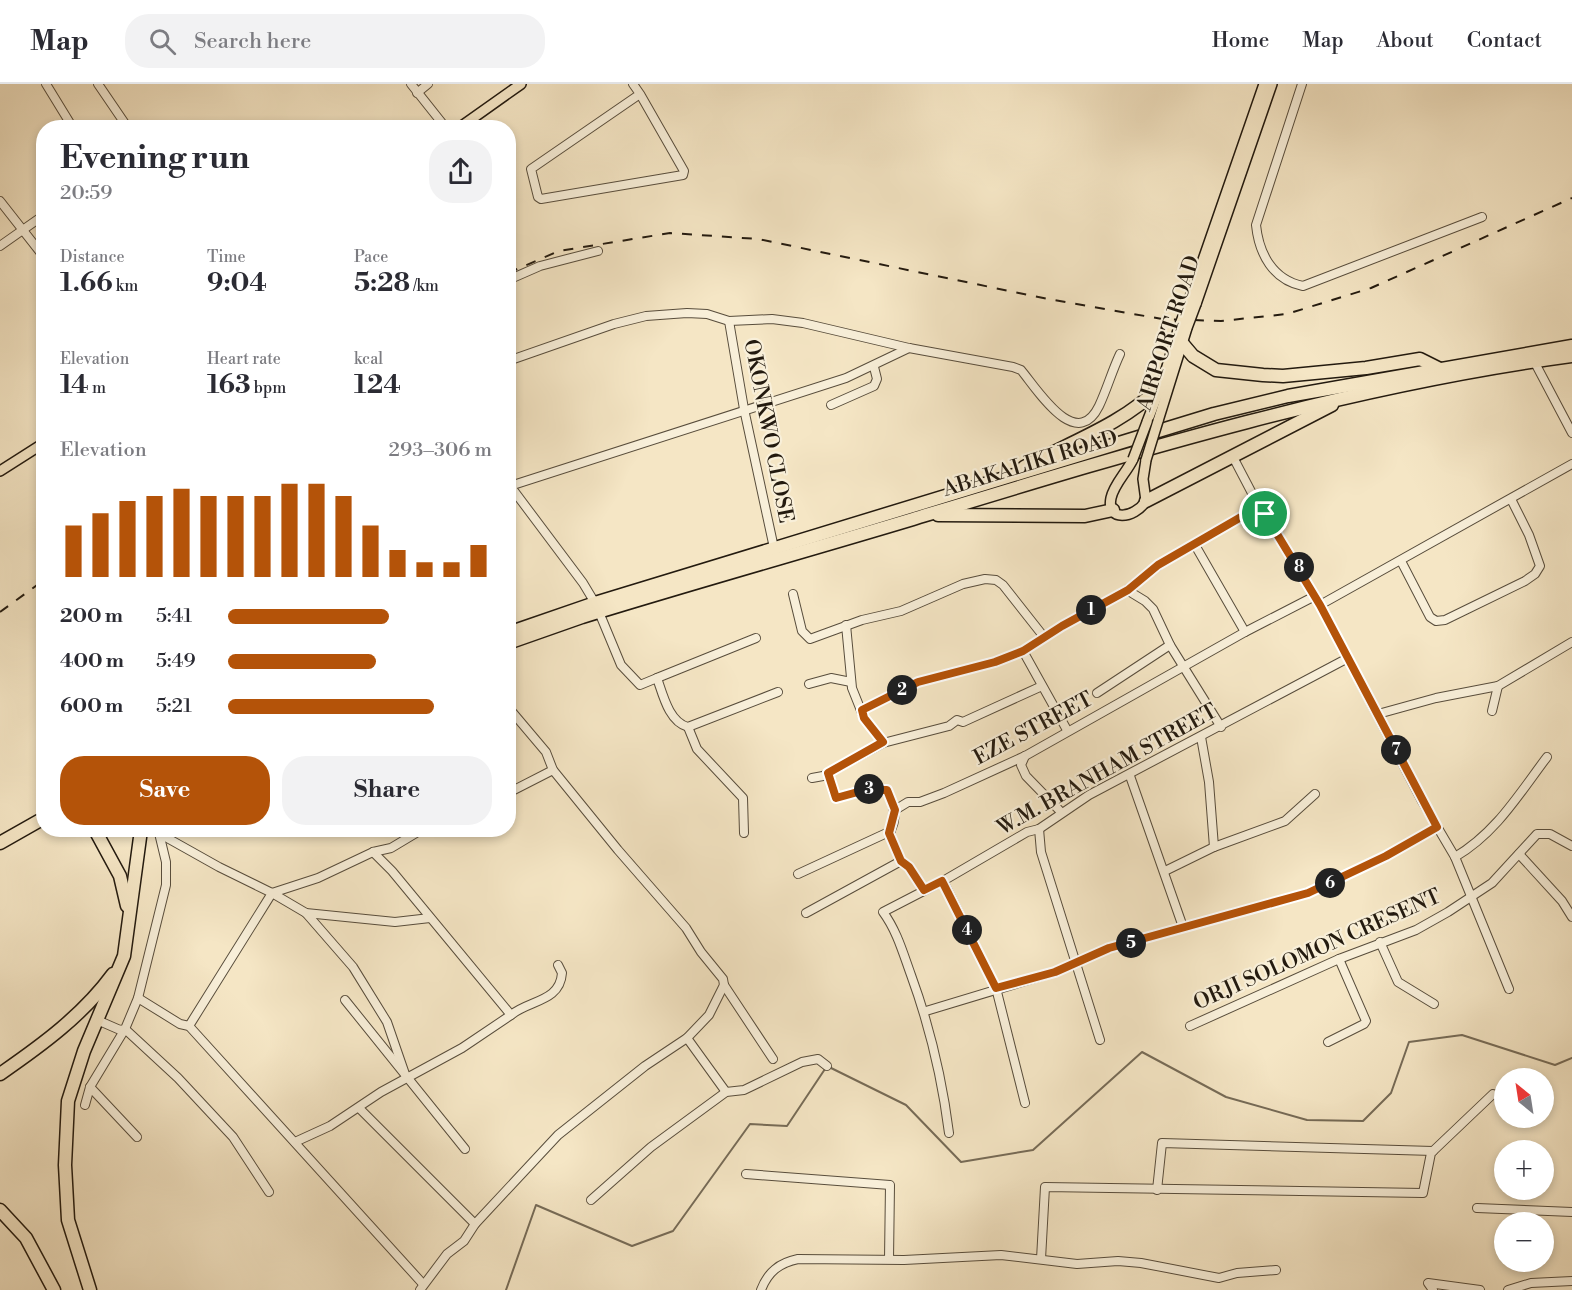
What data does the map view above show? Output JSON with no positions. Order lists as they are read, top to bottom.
{
  "streets": {
    "highway": ["ABAKALIKI ROAD"],
    "main road": ["AIRPORT ROAD"],
    "street": [
      "OKONKWO CLOSE",
      "EZE STREET",
      "W.M. BRANHAM STREET",
      "ORJI SOLOMON CRESENT"
    ]
  },
  "crossings": [
    ["OKONKWO CLOSE", "ABAKALIKI ROAD"]
  ],
  "north": "top left",
  "page": {
    "header": "Map",
    "search": "Search here",
    "nav": [
      "Home",
      "Map",
      "About",
      "Contact"
    ],
    "heading": ["Evening run", "20:59"],
    "stats": [
      ["Distance", "1.66 km"],
      ["Time", "9:04"],
      ["Pace", "5:28 /km"],
      ["Elevation", "14 m"],
      ["Heart rate", "163 bpm"],
      ["kcal", "124"]
    ],
    "chart": ["Elevation", "293–306 m"],
    "pins": [
      "8",
      "1",
      "2",
      "7",
      "3",
      "6",
      "4",
      "5"
    ],
    "list": [
      {
        "name": "200 m",
        "note": "5:41"
      },
      {
        "name": "400 m",
        "note": "5:49"
      },
      {
        "name": "600 m",
        "note": "5:21"
      }
    ],
    "buttons": ["Save", "Share"],
    "map_buttons": ["+", "−"]
  }
}
